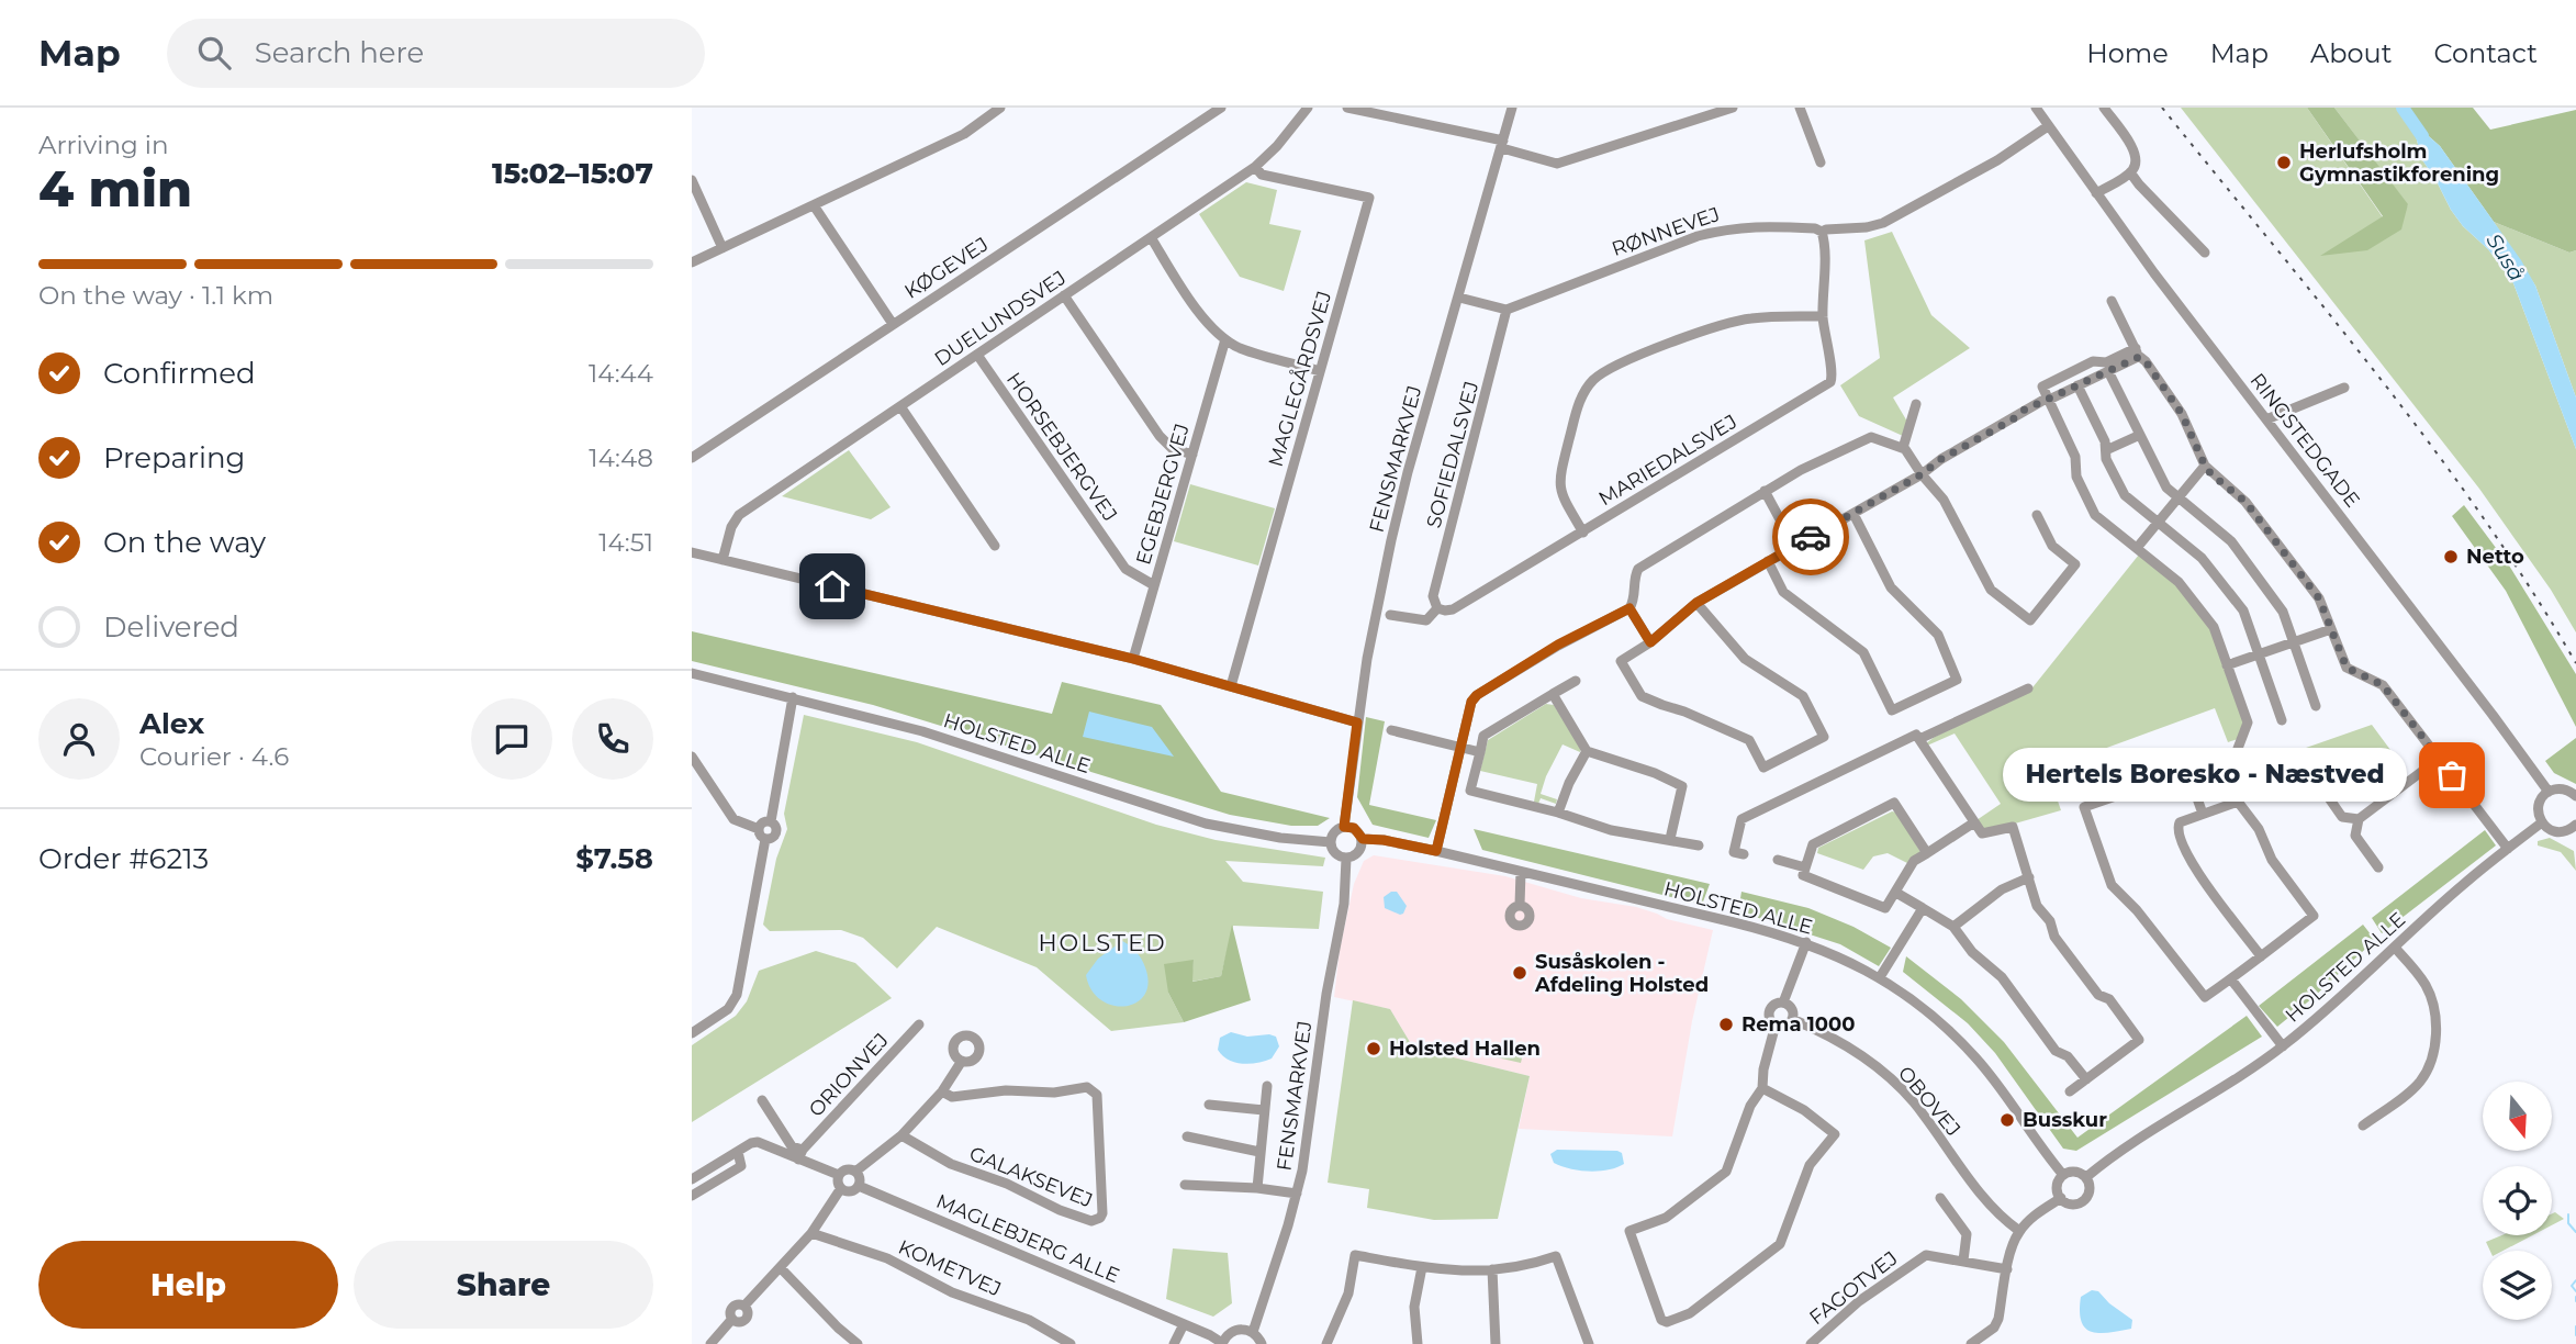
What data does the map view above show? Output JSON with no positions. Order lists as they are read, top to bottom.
{
  "streets": {
    "street": [
      "RØNNEVEJ",
      "KØGEVEJ",
      "DUELUNDSVEJ",
      "MAGLEGÅRDSVEJ",
      "RINGSTEDGADE",
      "HORSEBJERGVEJ",
      "SOFIEDALSVEJ",
      "FENSMARKVEJ",
      "MARIEDALSVEJ",
      "EGEBJERGVEJ",
      "HOLSTED ALLE",
      "ORIONVEJ",
      "OBOVEJ",
      "GALAKSEVEJ",
      "MAGLEBJERG ALLE",
      "KOMETVEJ",
      "FAGOTVEJ"
    ]
  },
  "crossings": [
    ["RØNNEVEJ", "RINGSTEDGADE"],
    ["RØNNEVEJ", "SOFIEDALSVEJ"],
    ["RØNNEVEJ", "MARIEDALSVEJ"],
    ["DUELUNDSVEJ", "MAGLEGÅRDSVEJ"],
    ["DUELUNDSVEJ", "HORSEBJERGVEJ"],
    ["HORSEBJERGVEJ", "EGEBJERGVEJ"],
    ["SOFIEDALSVEJ", "MARIEDALSVEJ"],
    ["FENSMARKVEJ", "HOLSTED ALLE"]
  ],
  "districts": ["HOLSTED"],
  "water": ["Suså"],
  "places": [
    "Herlufsholm Gymnastikforening",
    "Netto",
    "Hertels Boresko - Næstved",
    "Susåskolen - Afdeling Holsted",
    "Rema 1000",
    "Holsted Hallen",
    "Busskur"
  ],
  "north": "bottom",
  "page": {
    "header": "Map",
    "search": "Search here",
    "nav": [
      "Home",
      "Map",
      "About",
      "Contact"
    ],
    "heading": ["4 min", "Arriving in", "15:02–15:07"],
    "panel": [
      "Alex",
      "Courier · 4.6",
      "Order #6213",
      "$7.58"
    ],
    "bar": "On the way · 1.1 km",
    "list": [
      ["Confirmed", "14:44"],
      ["Preparing", "14:48"],
      ["On the way", "14:51"],
      "Delivered"
    ],
    "bubble": "Hertels Boresko - Næstved",
    "buttons": ["Help", "Share"]
  }
}
